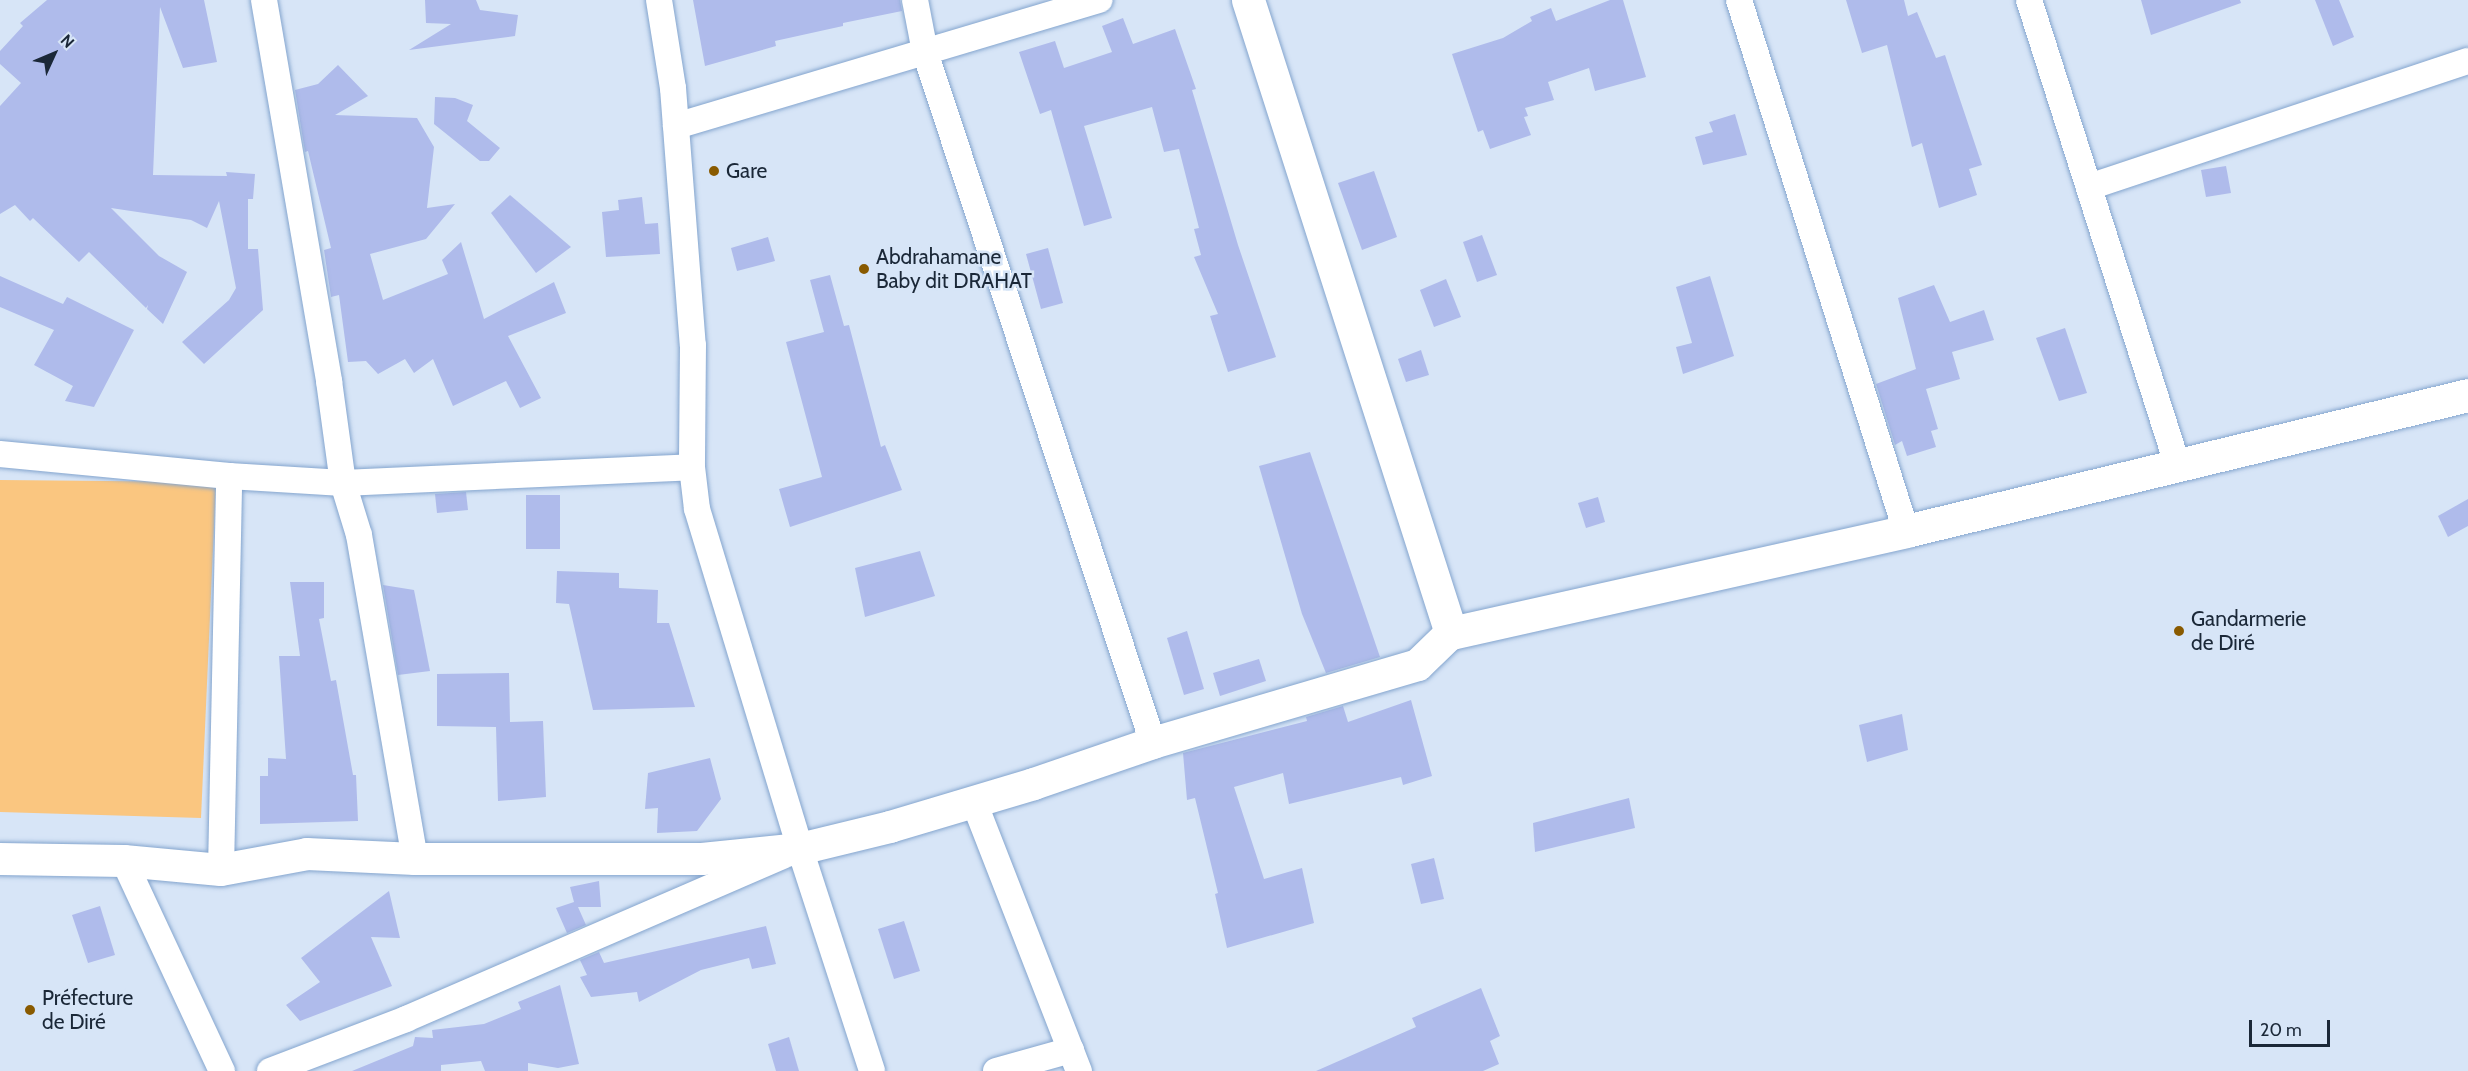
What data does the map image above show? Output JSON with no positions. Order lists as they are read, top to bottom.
{
  "places": [
    "Gare",
    "Abdrahamane Baby dit DRAHAT",
    "Gandarmerie de Diré",
    "Préfecture de Diré"
  ],
  "scale_bar": "20 m",
  "north": "top right"
}
